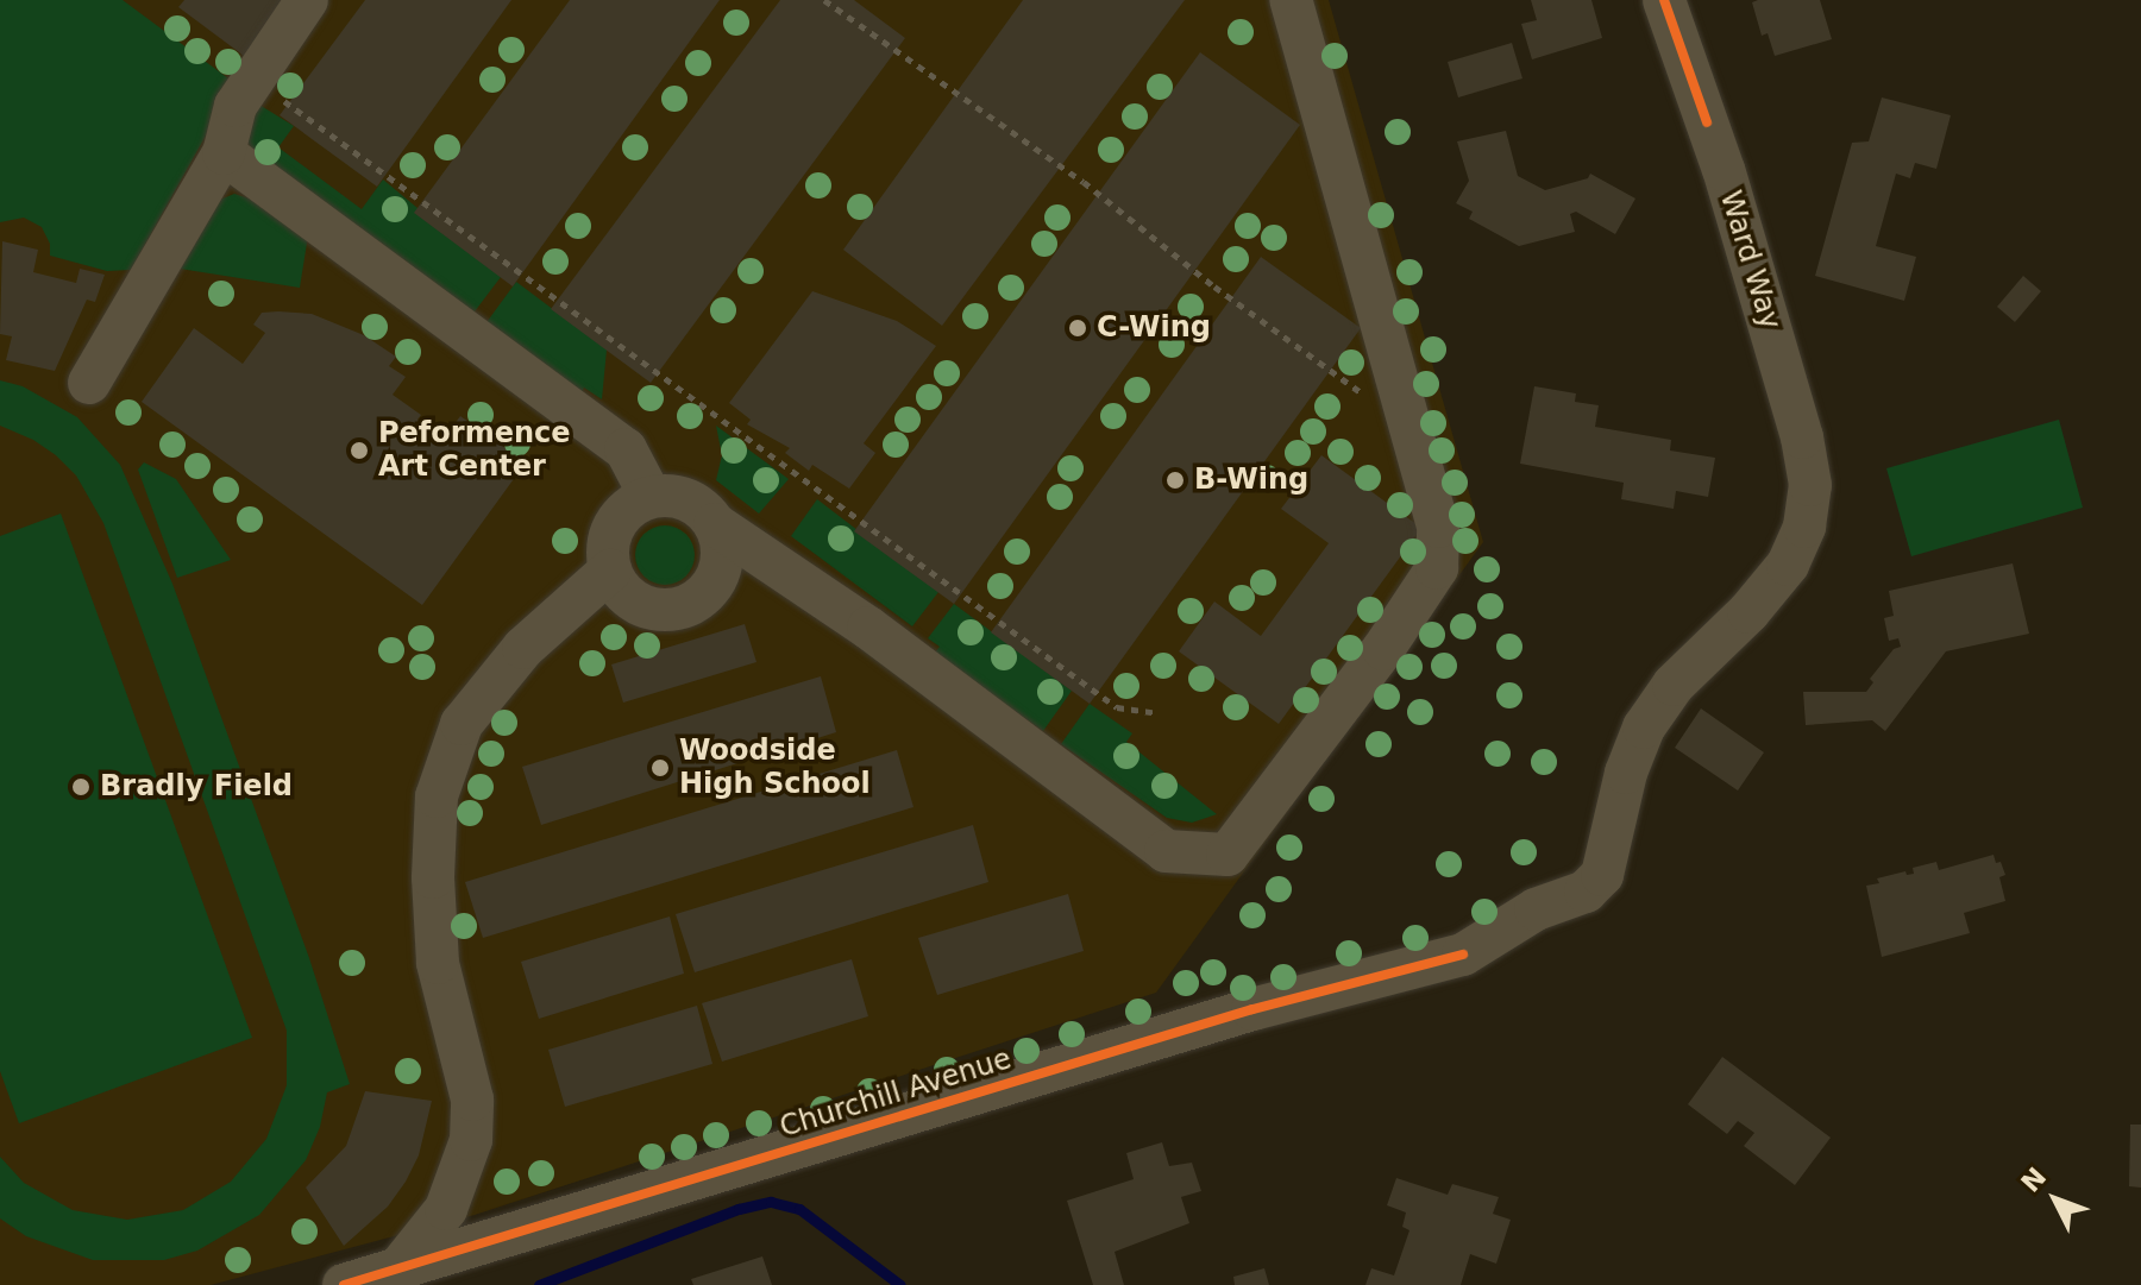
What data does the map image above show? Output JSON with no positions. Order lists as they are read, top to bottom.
{
  "streets": {
    "street": ["Ward Way", "Churchill Avenue"]
  },
  "crossings": [
    ["Ward Way", "Churchill Avenue"]
  ],
  "places": [
    "C-Wing",
    "Peformence Art Center",
    "B-Wing",
    "Woodside High School",
    "Bradly Field"
  ],
  "north": "top left"
}
